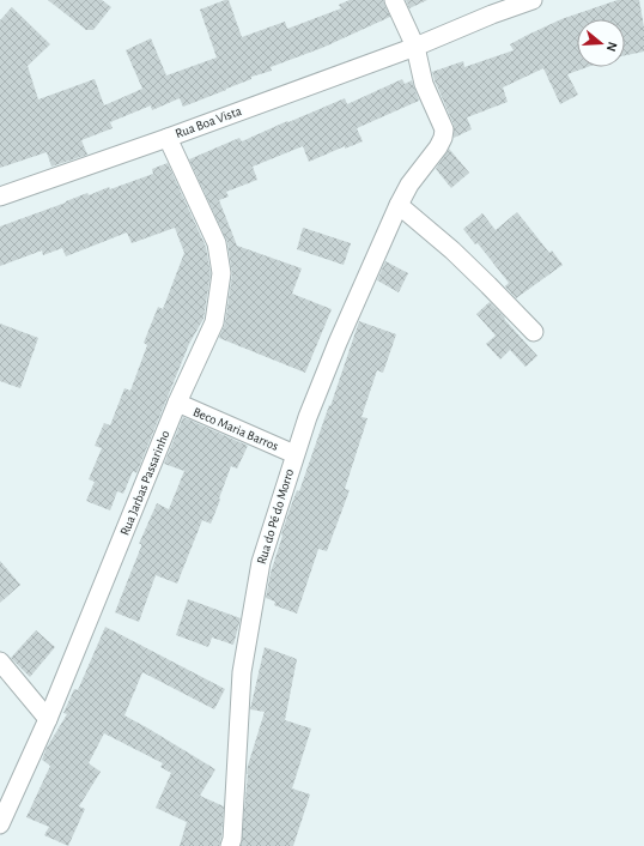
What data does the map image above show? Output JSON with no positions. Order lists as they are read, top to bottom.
{
  "streets": {
    "street": [
      "Rua Boa Vista",
      "Beco Maria Barros",
      "Rua Jarbas Passarinho",
      "Rua do Pé do Morro"
    ]
  },
  "crossings": [
    ["Rua Boa Vista", "Rua Jarbas Passarinho"],
    ["Rua Boa Vista", "Rua do Pé do Morro"],
    ["Beco Maria Barros", "Rua Jarbas Passarinho"],
    ["Beco Maria Barros", "Rua do Pé do Morro"]
  ],
  "north": "right"
}
